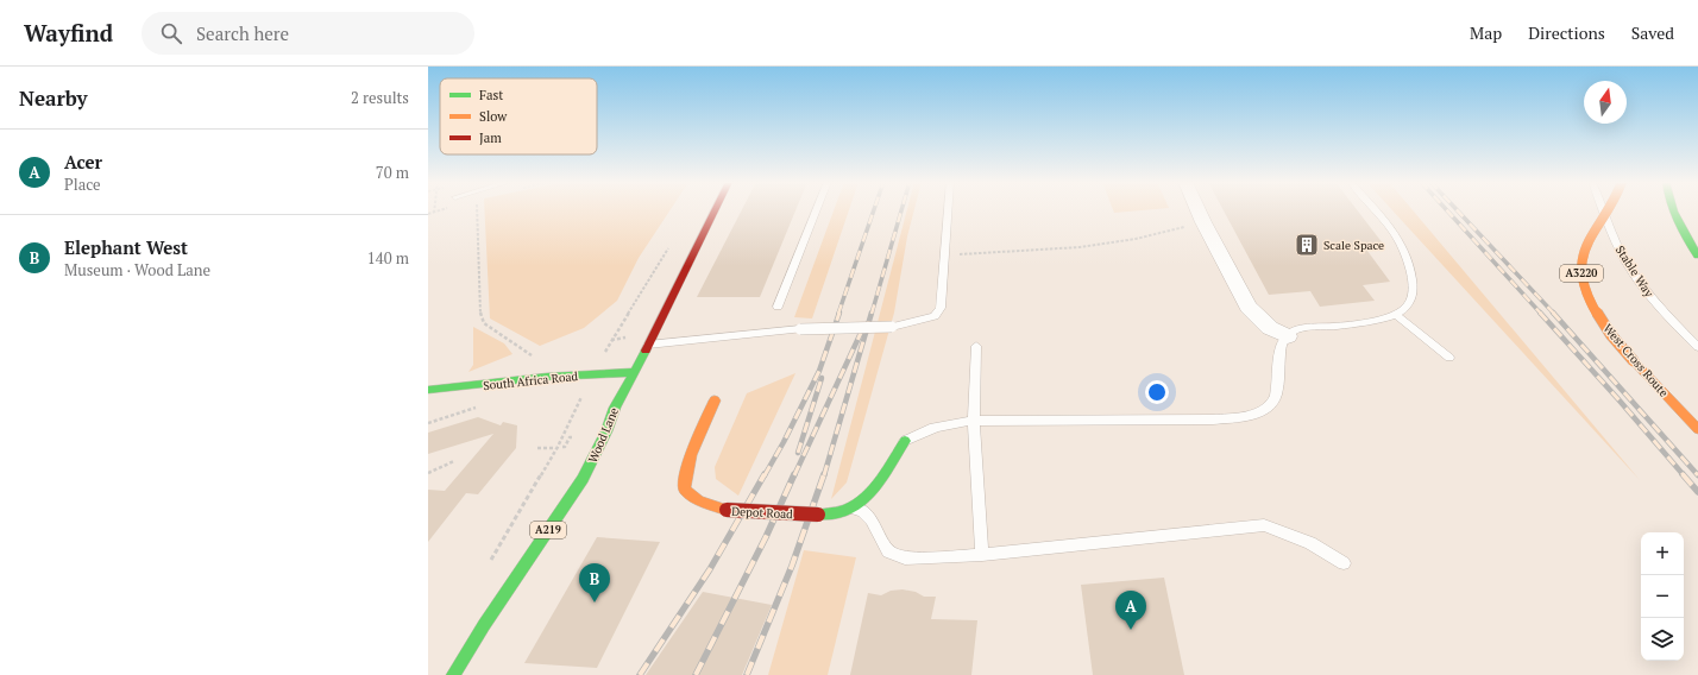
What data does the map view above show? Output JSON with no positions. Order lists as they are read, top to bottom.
{
  "streets": {
    "main road": [
      "A3220",
      "West Cross Route",
      "South Africa Road",
      "Wood Lane",
      "Depot Road",
      "A219"
    ],
    "lane": ["Stable Way"]
  },
  "crossings": [
    ["South Africa Road", "Wood Lane"]
  ],
  "places": {
    "building": ["Scale Space"]
  },
  "legend": ["Fast", "Slow", "Jam"],
  "north": "top",
  "page": {
    "header": "Wayfind",
    "search": "Search here",
    "nav": ["Map", "Directions", "Saved"],
    "heading": ["Nearby", "2 results"],
    "list": [
      {
        "mark": "A",
        "name": "Acer",
        "note": "Place",
        "value": "70 m"
      },
      {
        "mark": "B",
        "name": "Elephant West",
        "note": "Museum · Wood Lane",
        "value": "140 m"
      }
    ],
    "map_buttons": ["+", "−"],
    "pins": ["B", "A"]
  }
}
